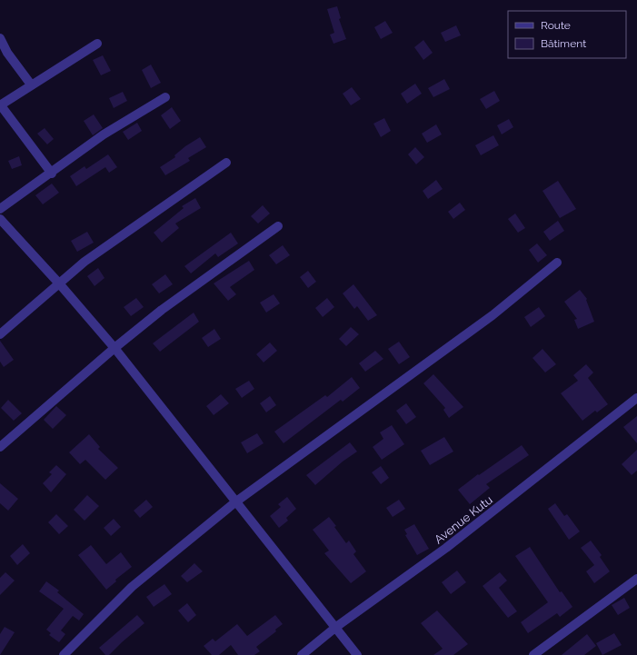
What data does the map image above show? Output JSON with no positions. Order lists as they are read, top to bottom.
{
  "streets": {
    "street": ["Avenue Kutu"]
  },
  "legend": ["Route", "Bâtiment"]
}
